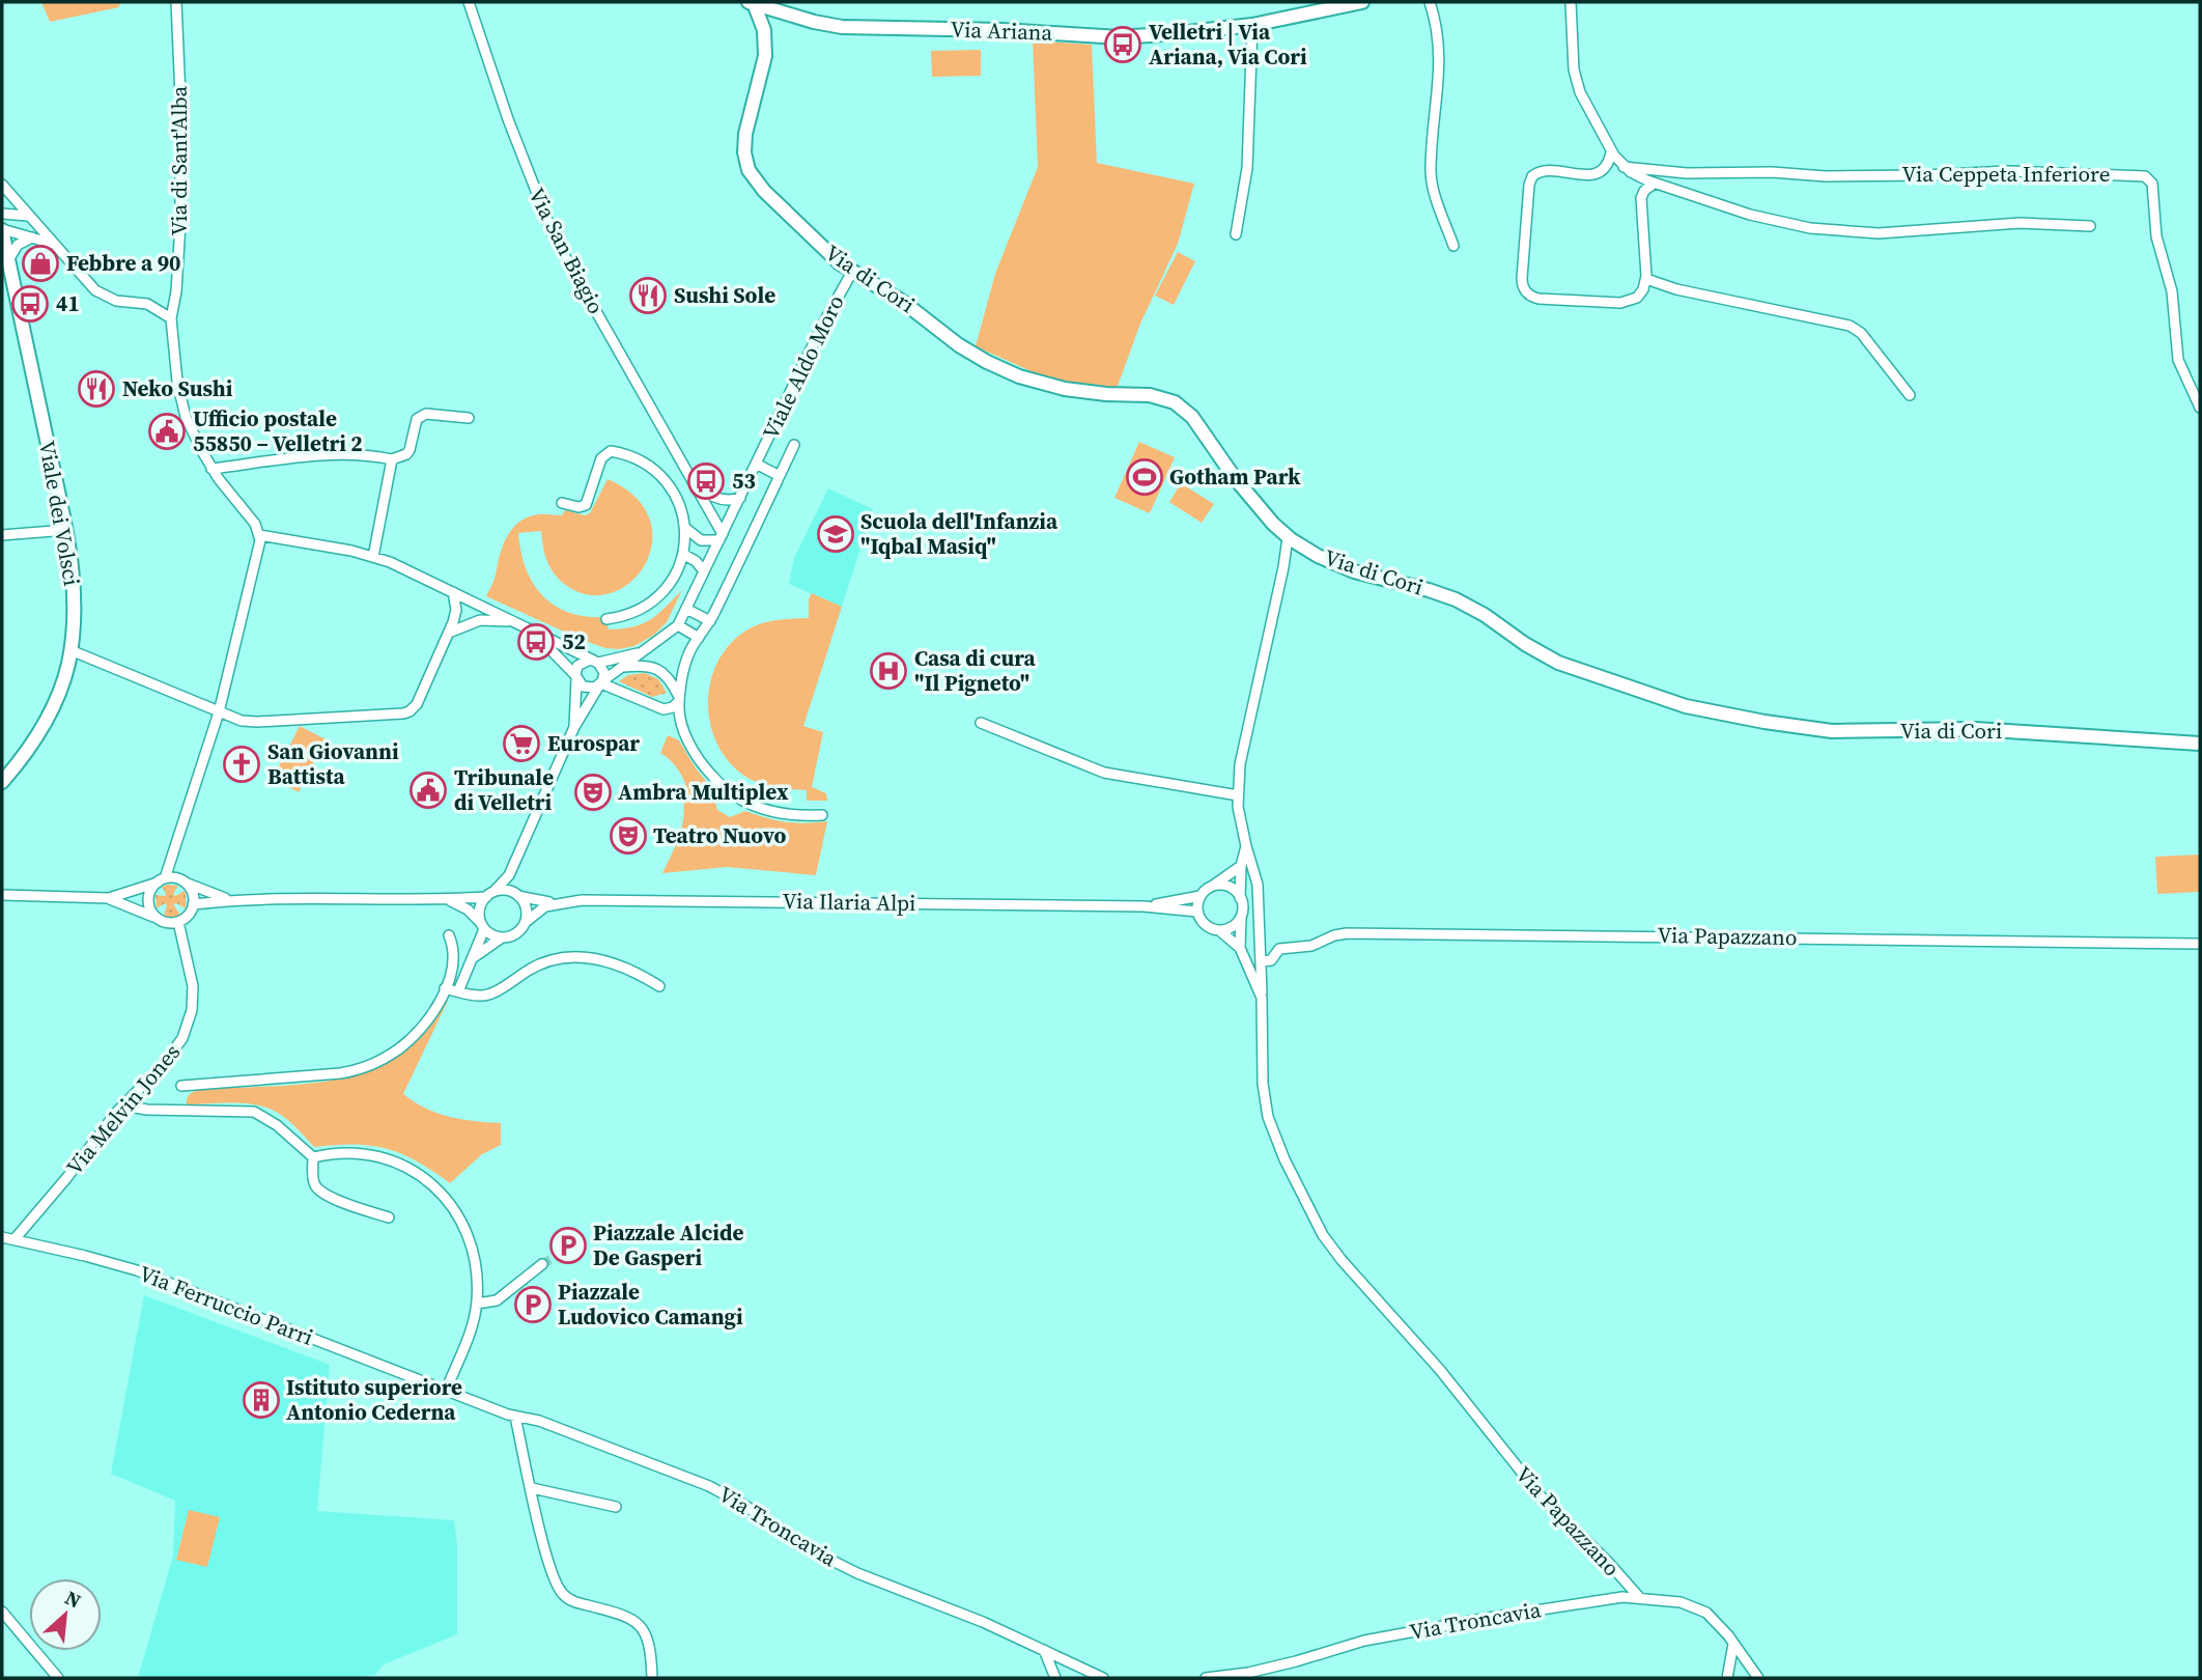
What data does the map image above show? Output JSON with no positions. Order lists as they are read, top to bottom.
{
  "streets": {
    "main road": ["Via Ariana", "Via di Cori", "Viale dei Volsci"],
    "street": [
      "Via di Sant'Alba",
      "Via Ceppeta Inferiore",
      "Via San Biagio",
      "Viale Aldo Moro",
      "Via Ilaria Alpi",
      "Via Papazzano",
      "Via Melvin Jones",
      "Via Ferruccio Parri",
      "Via Troncavia"
    ]
  },
  "crossings": [
    ["Via Ariana", "Via di Cori"],
    ["Via San Biagio", "Viale Aldo Moro"],
    ["Via di Cori", "Viale Aldo Moro"],
    ["Via di Cori", "Via Papazzano"],
    ["Via Ilaria Alpi", "Via Papazzano"],
    ["Via Papazzano", "Via Troncavia"],
    ["Via Melvin Jones", "Via Ferruccio Parri"],
    ["Via Ferruccio Parri", "Via Troncavia"]
  ],
  "places": {
    "bus stop": [
      "Velletri | Via Ariana, Via Cori",
      "41",
      "53",
      "52"
    ],
    "shop": ["Febbre a 90"],
    "restaurant": ["Sushi Sole", "Neko Sushi"],
    "public building": ["Ufficio postale 55850 – Velletri 2", "Tribunale di Velletri"],
    "sports": ["Gotham Park"],
    "school or university": ["Scuola dell'Infanzia \"Iqbal Masiq\""],
    "hospital": ["Casa di cura \"Il Pigneto\""],
    "supermarket": ["Eurospar"],
    "church": ["San Giovanni Battista"],
    "theatre": ["Ambra Multiplex", "Teatro Nuovo"],
    "parking": ["Piazzale Alcide De Gasperi", "Piazzale Ludovico Camangi"],
    "building": ["Istituto superiore Antonio Cederna"]
  },
  "north": "top right"
}
